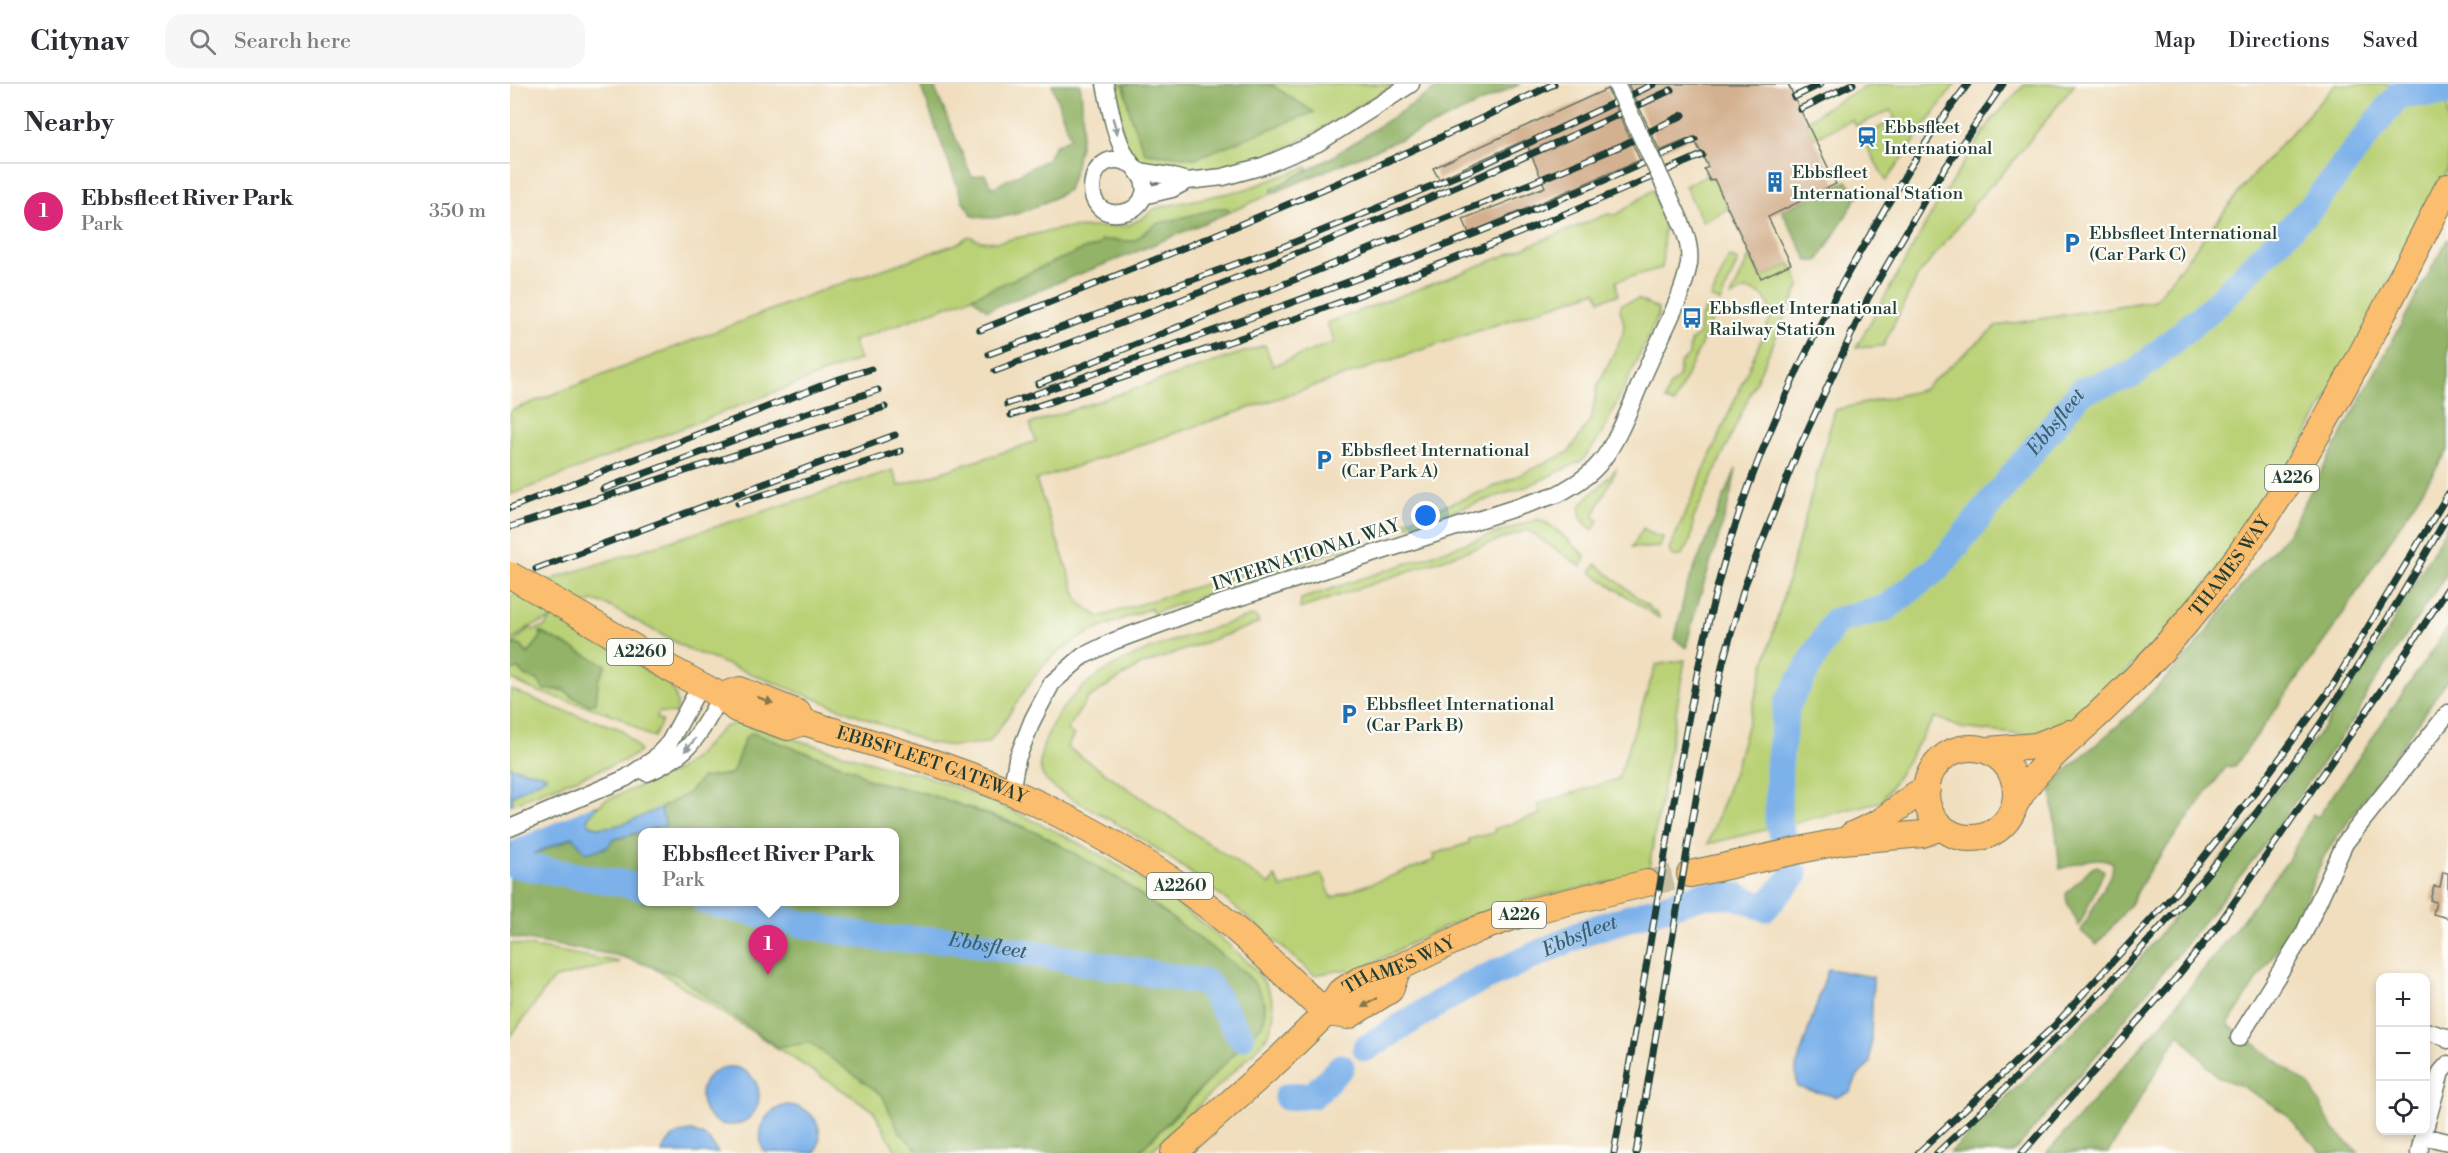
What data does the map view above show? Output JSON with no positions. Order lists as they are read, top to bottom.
{
  "streets": {
    "main road": [
      "A226",
      "THAMES WAY",
      "A2260",
      "EBBSFLEET GATEWAY"
    ],
    "street": ["INTERNATIONAL WAY"]
  },
  "crossings": [
    ["INTERNATIONAL WAY", "EBBSFLEET GATEWAY"],
    ["THAMES WAY", "EBBSFLEET GATEWAY"],
    ["A2260", "EBBSFLEET GATEWAY"]
  ],
  "water": ["Ebbsfleet"],
  "places": {
    "station": ["Ebbsfleet International"],
    "building": ["Ebbsfleet International Station"],
    "parking": ["Ebbsfleet International (Car Park C)", "Ebbsfleet International (Car Park A)", "Ebbsfleet International (Car Park B)"],
    "bus stop": ["Ebbsfleet International Railway Station"]
  },
  "page": {
    "header": "Citynav",
    "search": "Search here",
    "nav": ["Map", "Directions", "Saved"],
    "heading": "Nearby",
    "list": [
      {
        "mark": "1",
        "name": "Ebbsfleet River Park",
        "note": "Park",
        "value": "350 m"
      }
    ],
    "popup": ["Ebbsfleet River Park", "Park"],
    "pins": "1",
    "map_buttons": ["+", "−"]
  }
}
